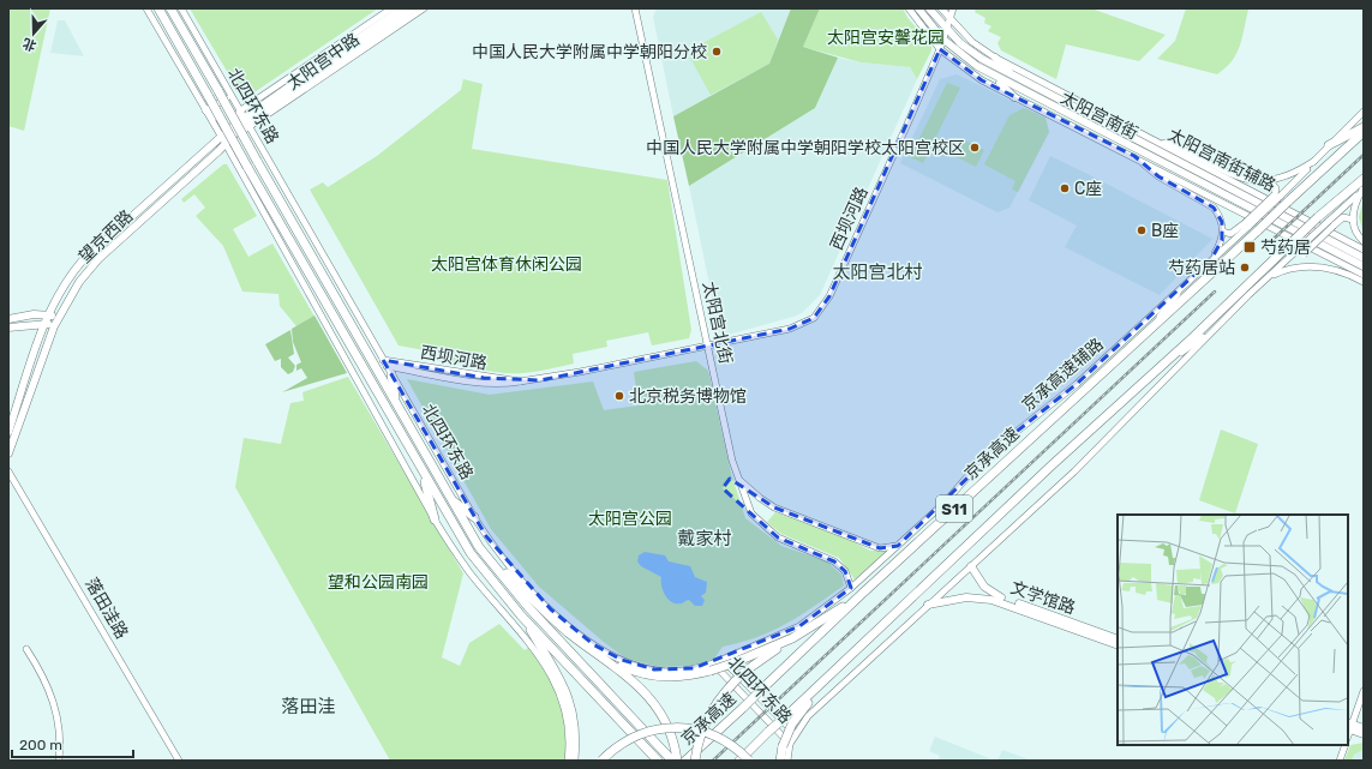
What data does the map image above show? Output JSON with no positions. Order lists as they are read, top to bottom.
{
  "streets": {
    "highway": ["北四环东路", "京承高速", "S11"],
    "main road": [
      "太阳宫中路",
      "太阳宫南街",
      "望京西路",
      "文学馆路"
    ],
    "street": [
      "太阳宫南街辅路",
      "西坝河路",
      "太阳宫北街",
      "京承高速辅路",
      "落田洼路"
    ]
  },
  "crossings": [
    ["太阳宫中路", "北四环东路"],
    ["太阳宫中路", "望京西路"],
    ["北四环东路", "西坝河路"],
    ["北四环东路", "京承高速辅路"],
    ["太阳宫南街", "太阳宫南街辅路"],
    ["太阳宫南街", "西坝河路"],
    ["太阳宫南街辅路", "西坝河路"],
    ["西坝河路", "太阳宫北街"],
    ["太阳宫北街", "京承高速辅路"]
  ],
  "districts": ["太阳宫北村", "戴家村", "落田洼"],
  "parks": [
    "太阳宫安馨花园",
    "太阳宫体育休闲公园",
    "太阳宫公园",
    "望和公园南园"
  ],
  "places": {
    "other": [
      "中国人民大学附属中学朝阳分校",
      "中国人民大学附属中学朝阳学校太阳宫校区",
      "C座",
      "B座",
      "芍药居站",
      "北京税务博物馆"
    ],
    "transit": ["芍药居"]
  },
  "scale_bar": "200 m",
  "north": "bottom"
}
